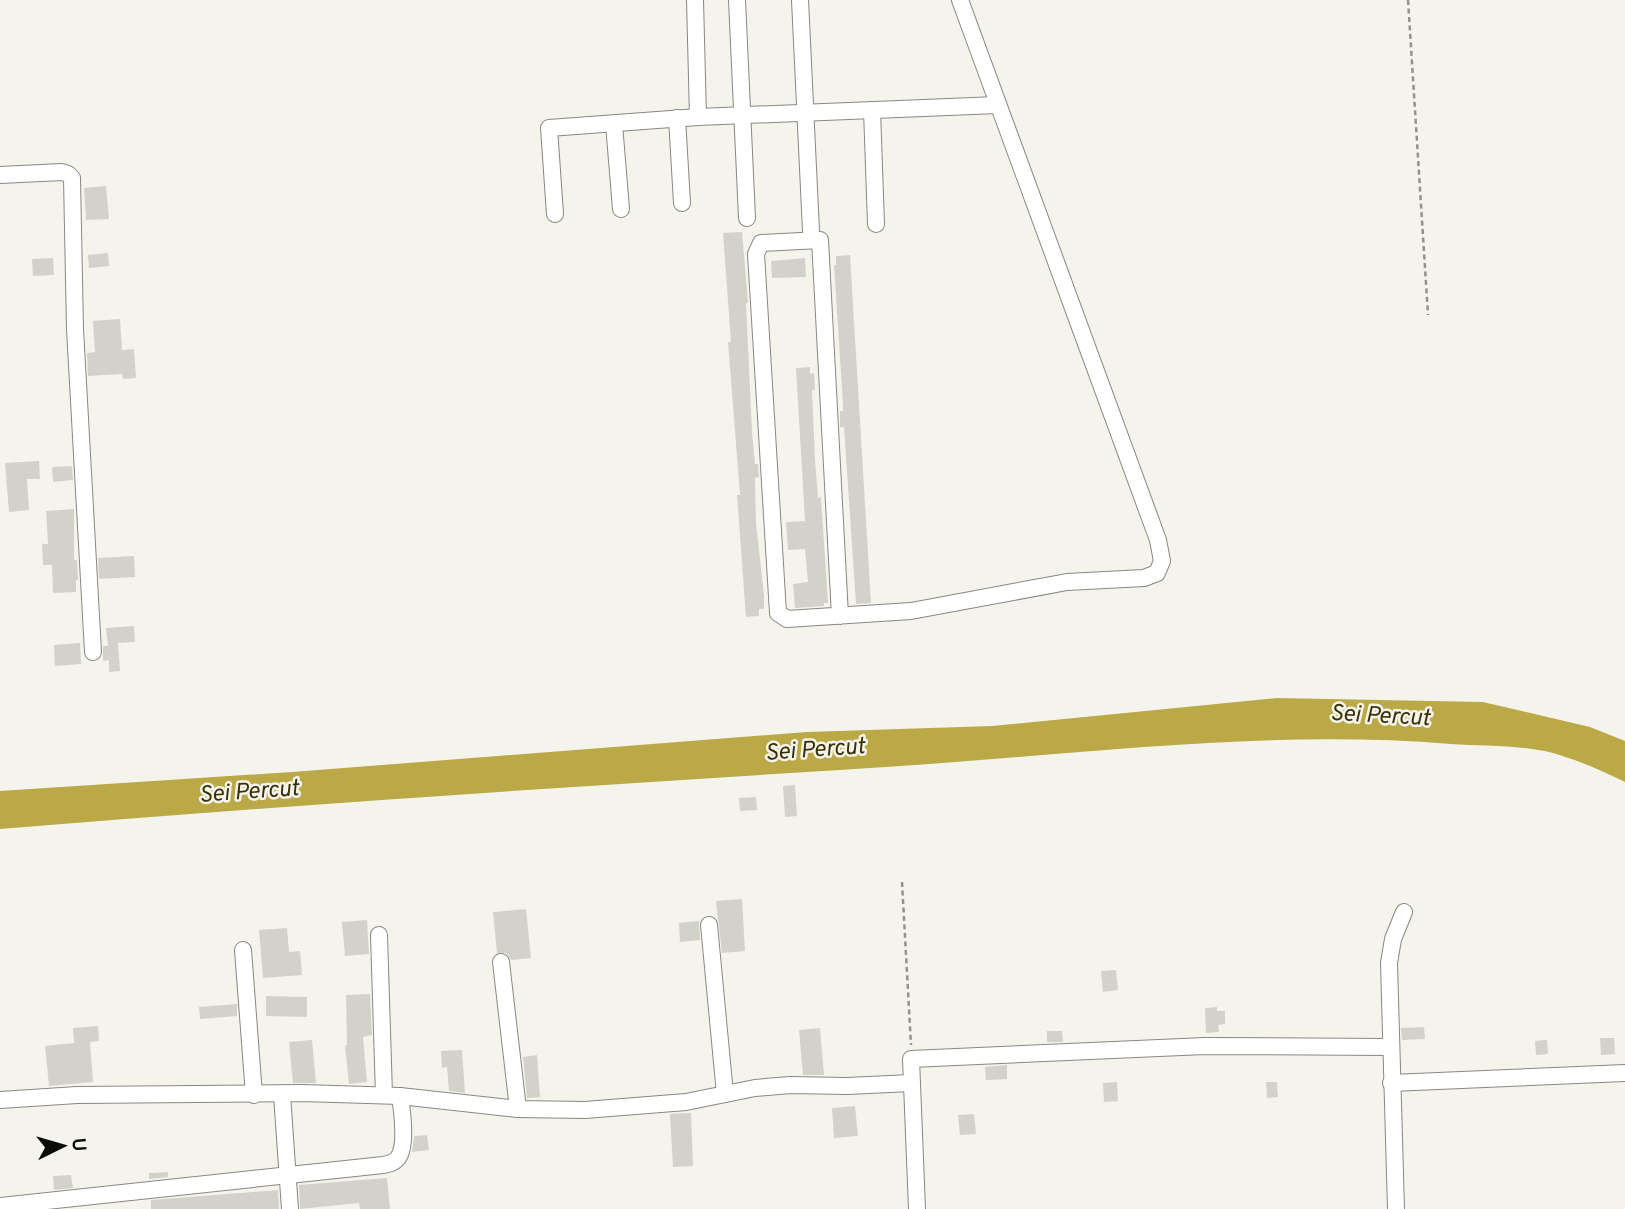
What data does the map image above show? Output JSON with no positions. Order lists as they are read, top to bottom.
{
  "water": ["Sei Percut"],
  "north": "right"
}
